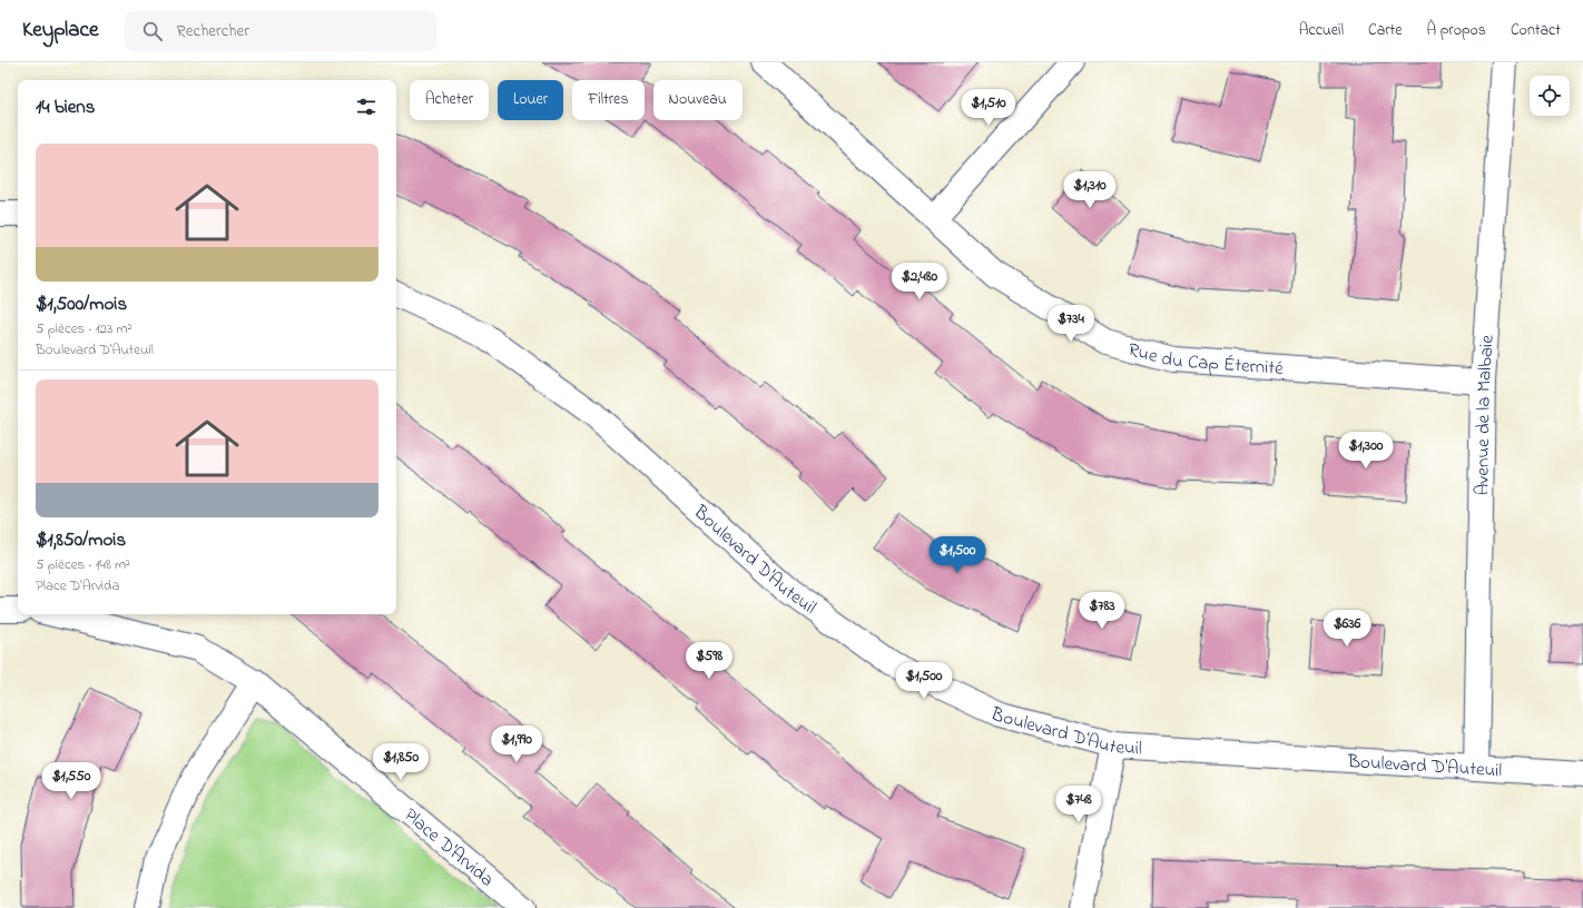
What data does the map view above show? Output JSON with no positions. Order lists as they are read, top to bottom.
{
  "streets": {
    "street": [
      "Rue du Cap Éternité",
      "Avenue de la Malbaie",
      "Boulevard D'Auteuil",
      "Place D'Arvida"
    ]
  },
  "crossings": [
    ["Rue du Cap Éternité", "Avenue de la Malbaie"],
    ["Avenue de la Malbaie", "Boulevard D'Auteuil"]
  ],
  "page": {
    "header": "Keyplace",
    "search": "Rechercher",
    "nav": [
      "Accueil",
      "Carte",
      "À propos",
      "Contact"
    ],
    "chip": [
      "Acheter",
      "Louer",
      "Filtres",
      "Nouveau"
    ],
    "heading": "14 biens",
    "price": [
      "$1,510",
      "$1,310",
      "$2,480",
      "$734",
      "$1,300",
      "$1,500",
      "$783",
      "$636",
      "$598",
      "$1,500",
      "$1,990",
      "$1,850",
      "$1,550",
      "$748"
    ],
    "list": [
      {
        "name": "$1,500/mois",
        "note": "5 pièces · 123 m² · Boulevard D'Auteuil"
      },
      {
        "name": "$1,850/mois",
        "note": "5 pièces · 148 m² · Place D'Arvida"
      }
    ]
  }
}
